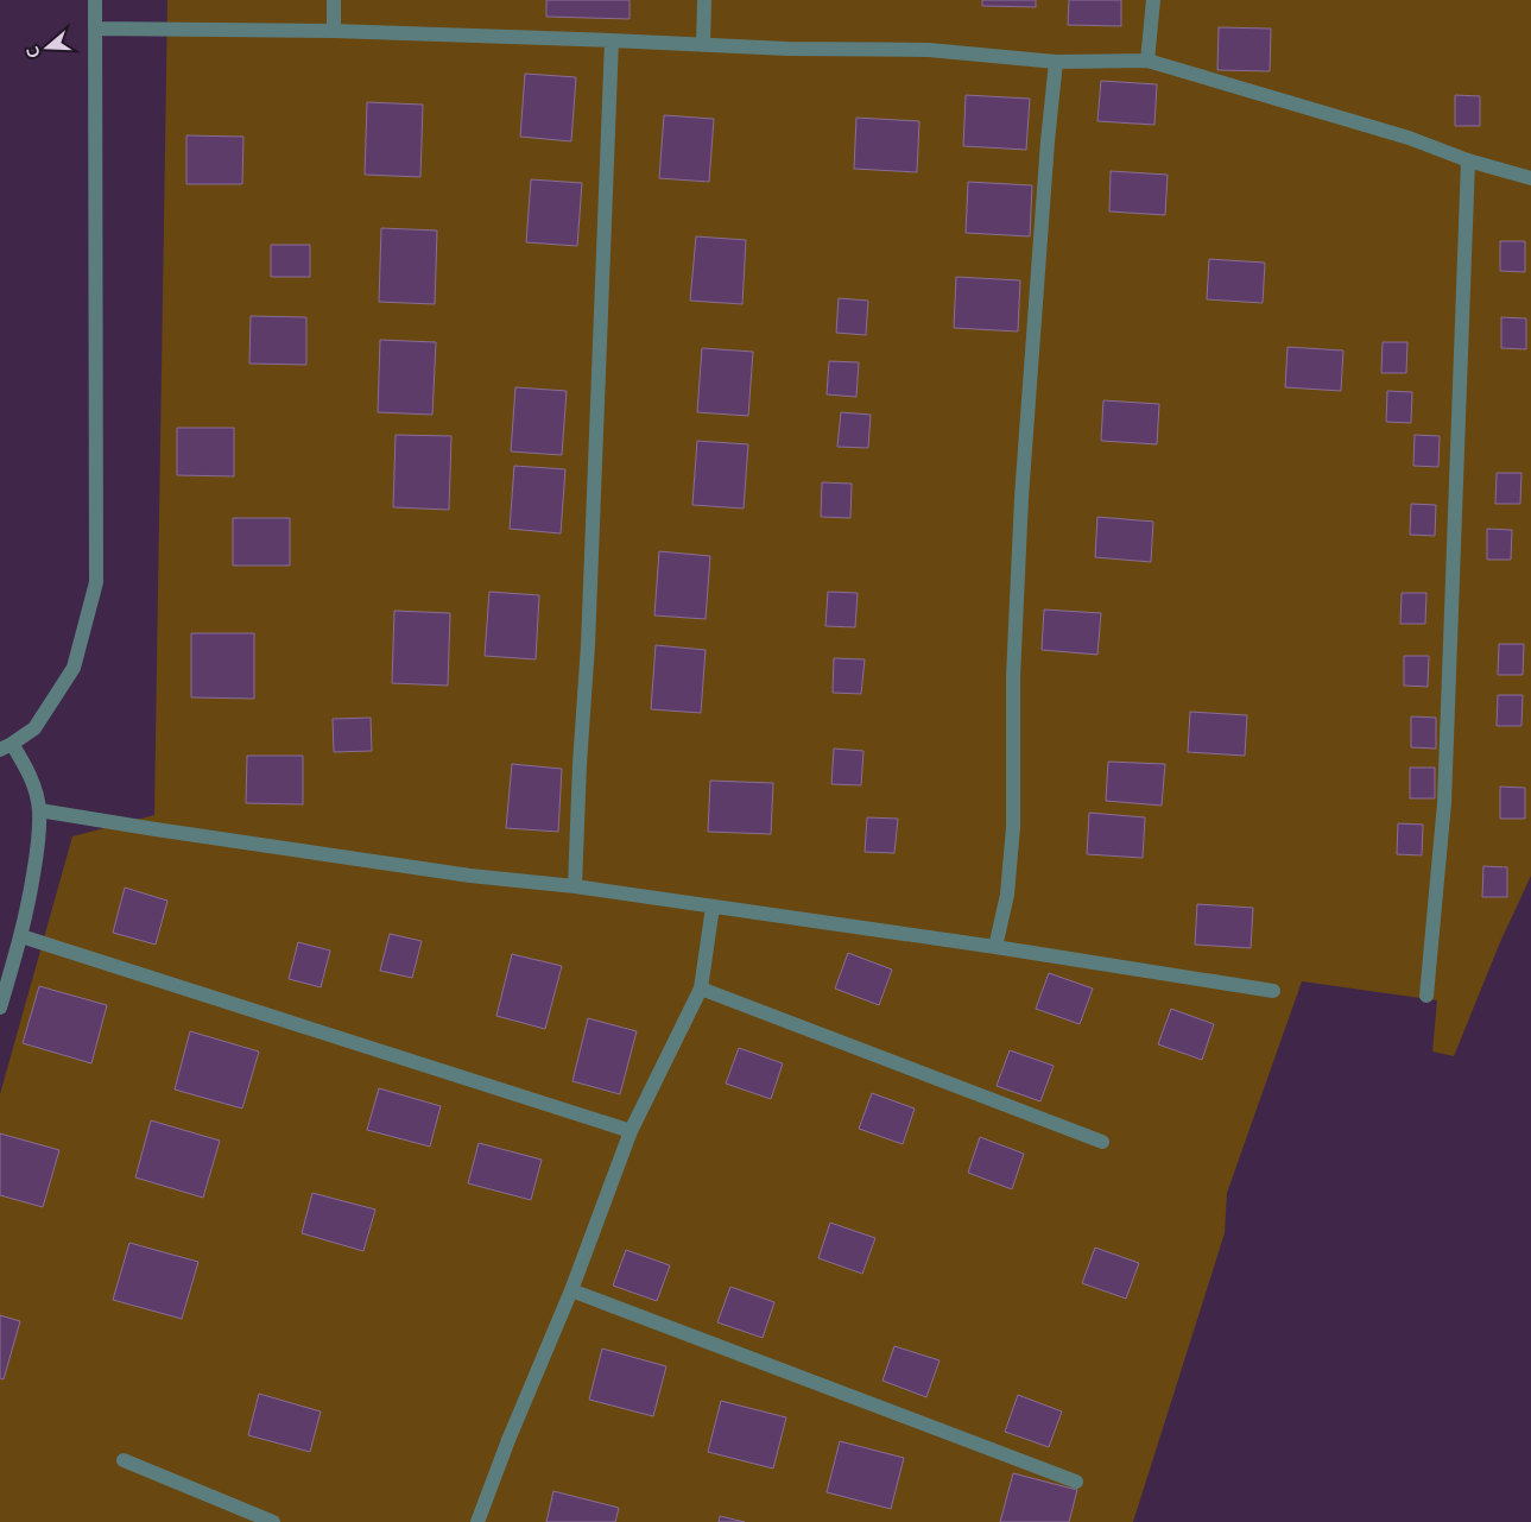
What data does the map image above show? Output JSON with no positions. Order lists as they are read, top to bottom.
{
  "north": "left"
}
